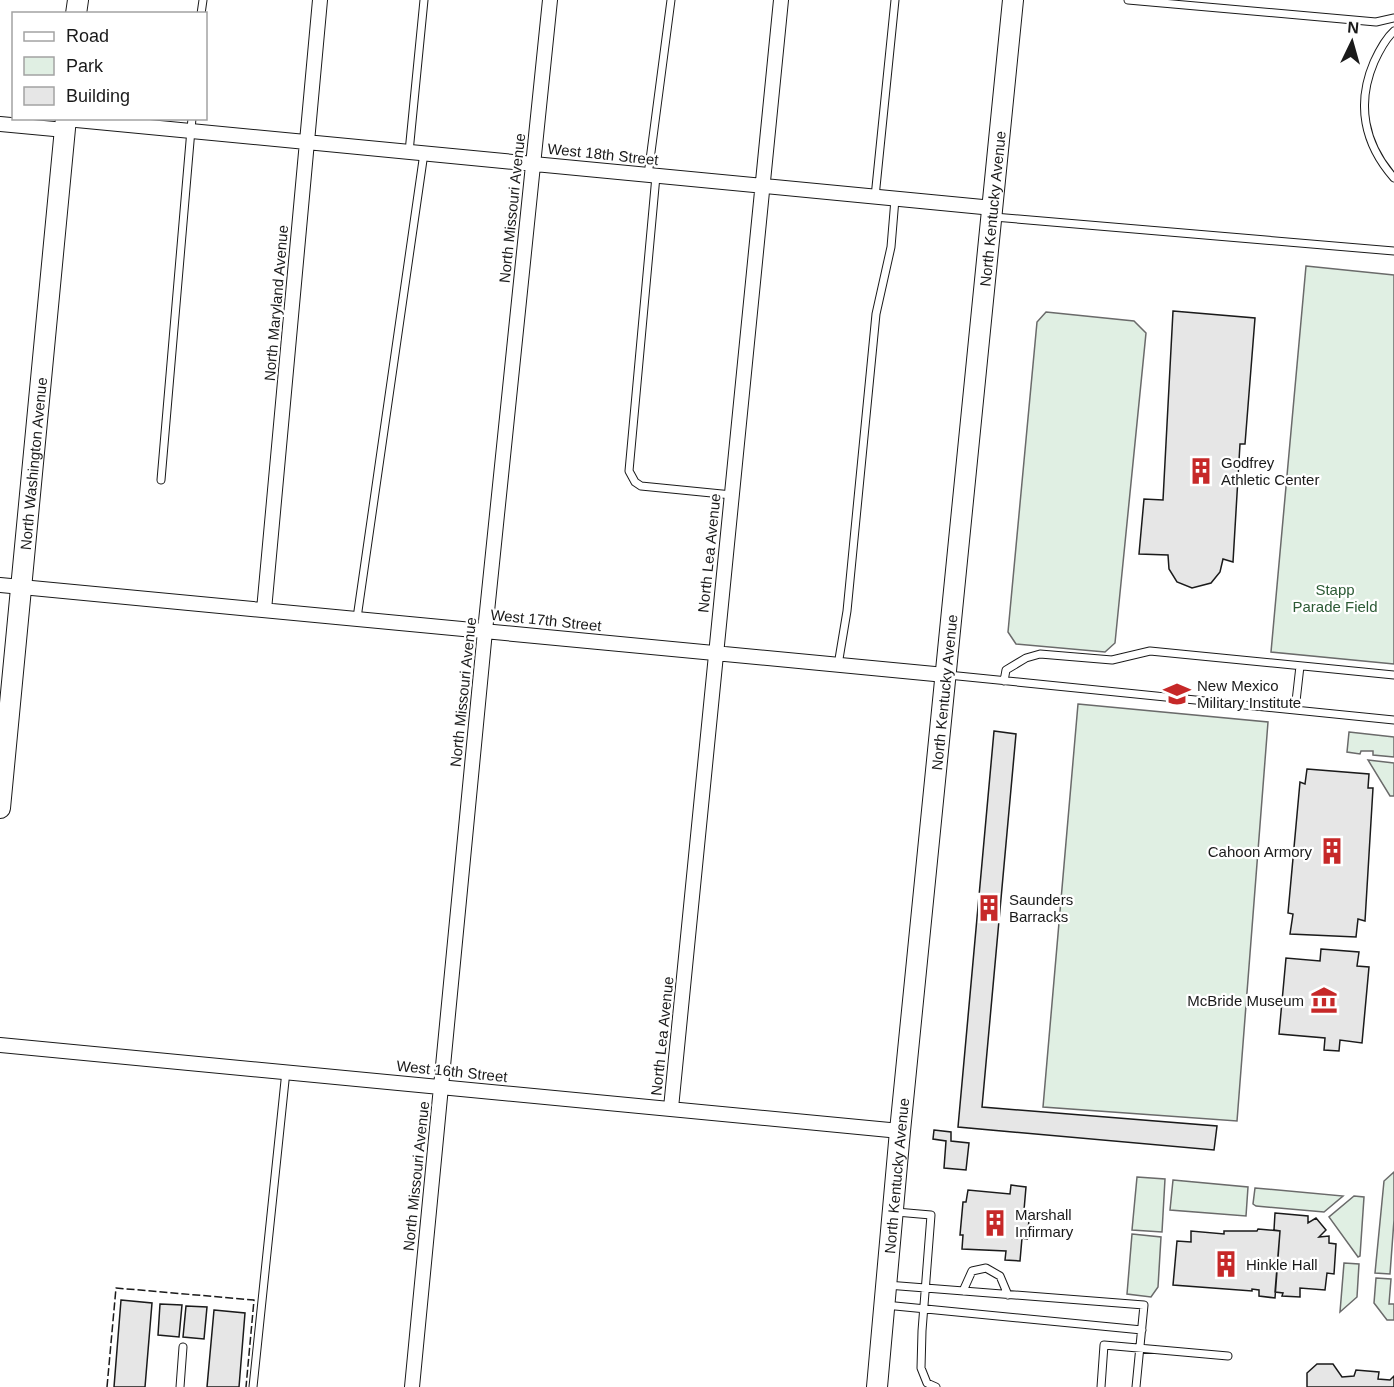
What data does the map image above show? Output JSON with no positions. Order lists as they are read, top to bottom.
{
  "streets": {
    "street": [
      "West 18th Street",
      "North Missouri Avenue",
      "North Kentucky Avenue",
      "North Maryland Avenue",
      "North Washington Avenue",
      "North Lea Avenue",
      "West 17th Street",
      "West 16th Street"
    ]
  },
  "crossings": [
    ["West 18th Street", "North Missouri Avenue"],
    ["West 18th Street", "North Kentucky Avenue"],
    ["West 18th Street", "North Maryland Avenue"],
    ["West 18th Street", "North Washington Avenue"],
    ["West 18th Street", "North Lea Avenue"],
    ["North Missouri Avenue", "West 17th Street"],
    ["North Missouri Avenue", "West 16th Street"],
    ["North Kentucky Avenue", "West 17th Street"],
    ["North Kentucky Avenue", "West 16th Street"],
    ["North Maryland Avenue", "West 17th Street"],
    ["North Washington Avenue", "West 17th Street"],
    ["North Lea Avenue", "West 17th Street"],
    ["North Lea Avenue", "West 16th Street"]
  ],
  "parks": ["Stapp Parade Field"],
  "places": {
    "building": [
      "Godfrey Athletic Center",
      "Cahoon Armory",
      "Saunders Barracks",
      "Marshall Infirmary",
      "Hinkle Hall"
    ],
    "school or university": ["New Mexico Military Institute"],
    "museum": ["McBride Museum"]
  },
  "legend": ["Road", "Park", "Building"],
  "north": "top"
}
